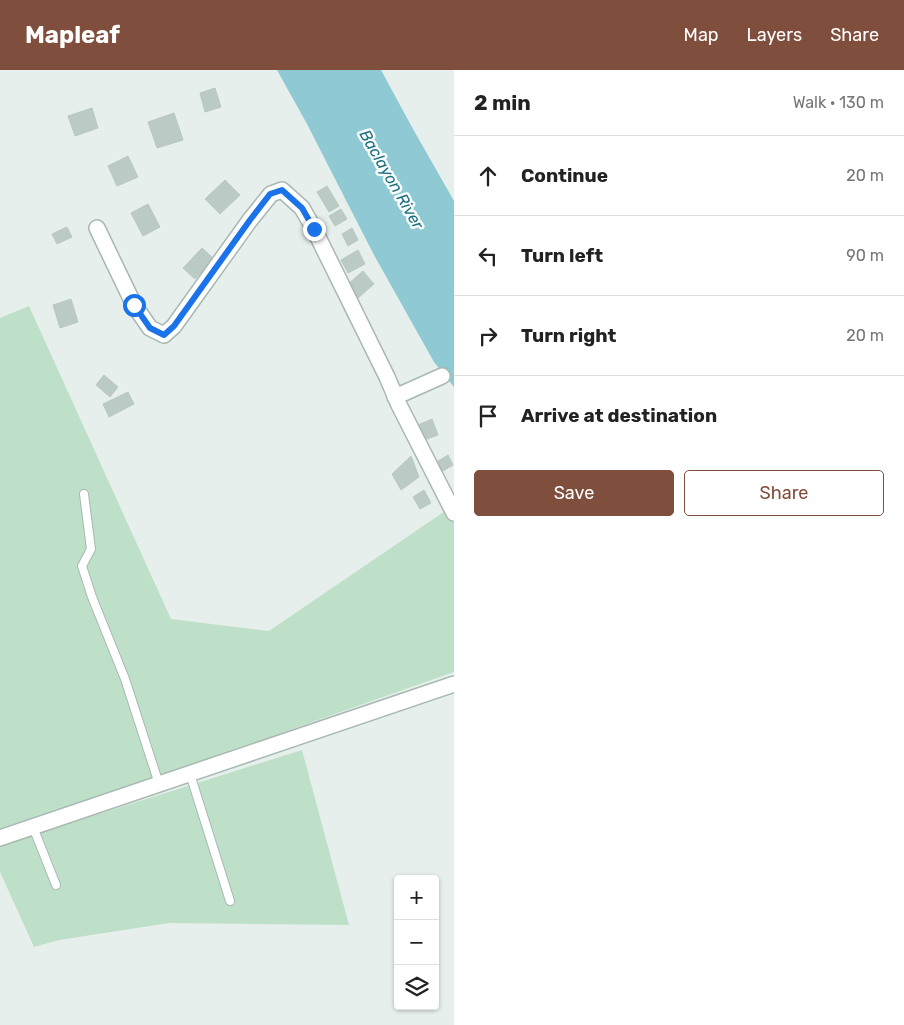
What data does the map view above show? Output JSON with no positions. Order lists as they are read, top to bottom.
{
  "water": ["Baclayon River"],
  "page": {
    "header": "Mapleaf",
    "nav": ["Map", "Layers", "Share"],
    "heading": ["2 min", "Walk · 130 m"],
    "list": [
      ["Continue", "20 m"],
      ["Turn left", "90 m"],
      ["Turn right", "20 m"],
      "Arrive at destination"
    ],
    "buttons": ["Save", "Share"],
    "map_buttons": ["+", "−"]
  }
}
